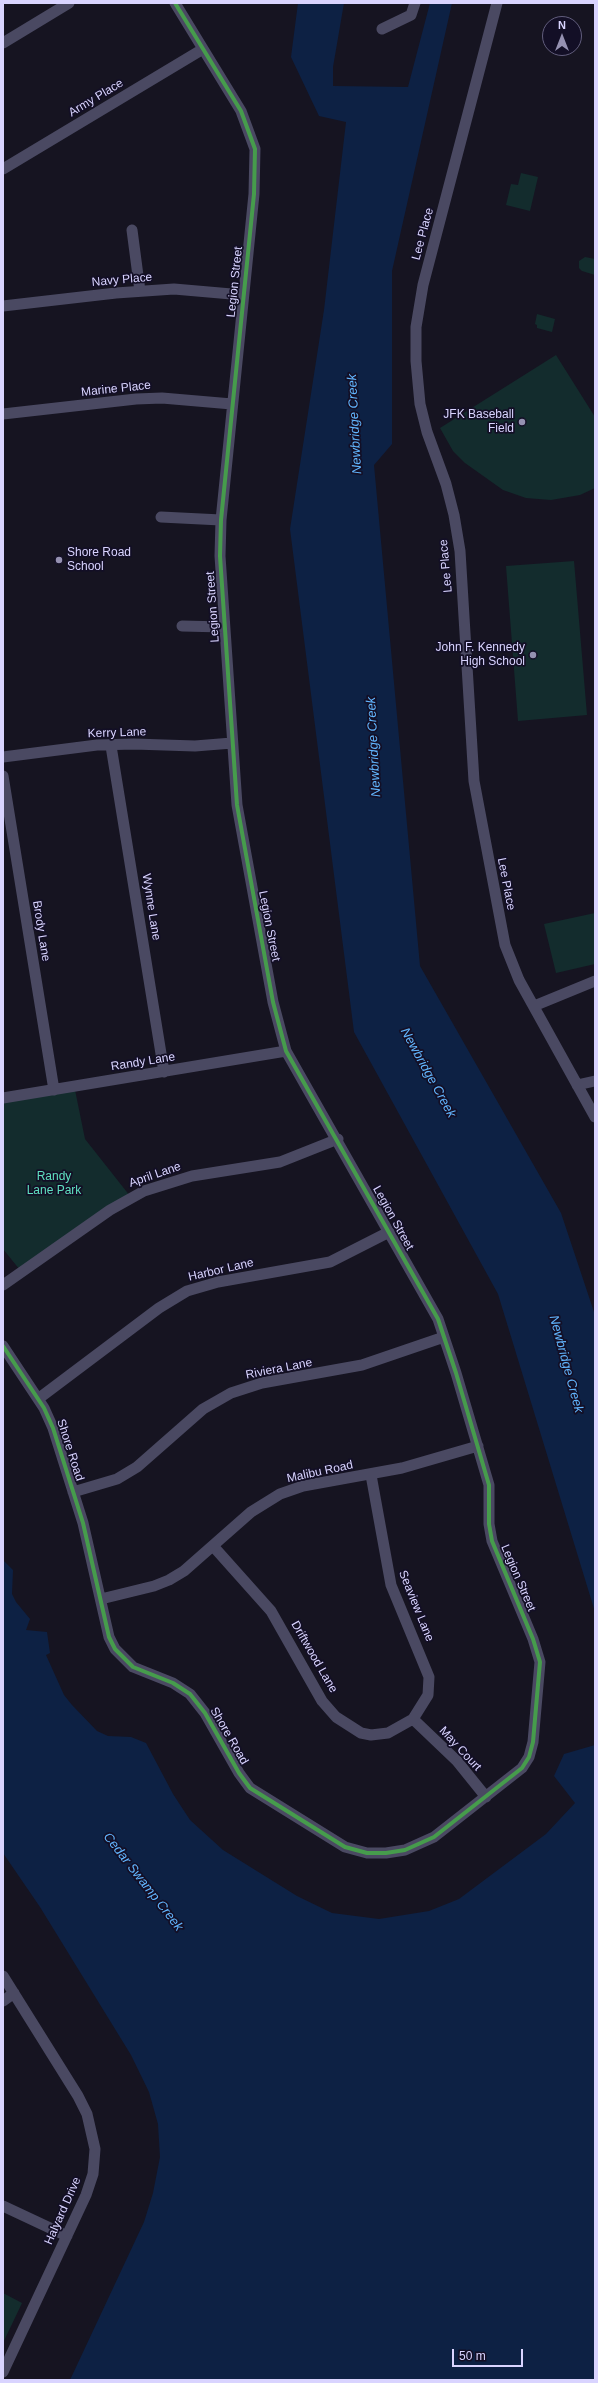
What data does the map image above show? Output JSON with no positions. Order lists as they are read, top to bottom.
{
  "streets": {
    "street": [
      "Army Place",
      "Lee Place",
      "Navy Place",
      "Legion Street",
      "Marine Place",
      "Kerry Lane",
      "Wynne Lane",
      "Brody Lane",
      "Randy Lane",
      "April Lane",
      "Harbor Lane",
      "Riviera Lane",
      "Shore Road",
      "Malibu Road",
      "Seaview Lane",
      "Driftwood Lane",
      "May Court",
      "Halyard Drive"
    ]
  },
  "crossings": [
    ["Army Place", "Legion Street"],
    ["Navy Place", "Legion Street"],
    ["Legion Street", "Marine Place"],
    ["Legion Street", "Kerry Lane"],
    ["Legion Street", "Randy Lane"],
    ["Legion Street", "April Lane"],
    ["Legion Street", "Harbor Lane"],
    ["Legion Street", "Riviera Lane"],
    ["Legion Street", "Shore Road"],
    ["Legion Street", "Malibu Road"],
    ["Legion Street", "May Court"],
    ["Kerry Lane", "Wynne Lane"],
    ["Wynne Lane", "Randy Lane"],
    ["Brody Lane", "Randy Lane"],
    ["Harbor Lane", "Shore Road"],
    ["Riviera Lane", "Shore Road"],
    ["Shore Road", "Malibu Road"],
    ["Shore Road", "May Court"],
    ["Malibu Road", "Seaview Lane"],
    ["Malibu Road", "Driftwood Lane"],
    ["Seaview Lane", "Driftwood Lane"],
    ["Seaview Lane", "May Court"],
    ["Driftwood Lane", "May Court"]
  ],
  "water": ["Newbridge Creek", "Cedar Swamp Creek"],
  "parks": ["Randy Lane Park"],
  "places": ["JFK Baseball Field", "Shore Road School", "John F. Kennedy High School"],
  "scale_bar": "50 m",
  "north": "top"
}
